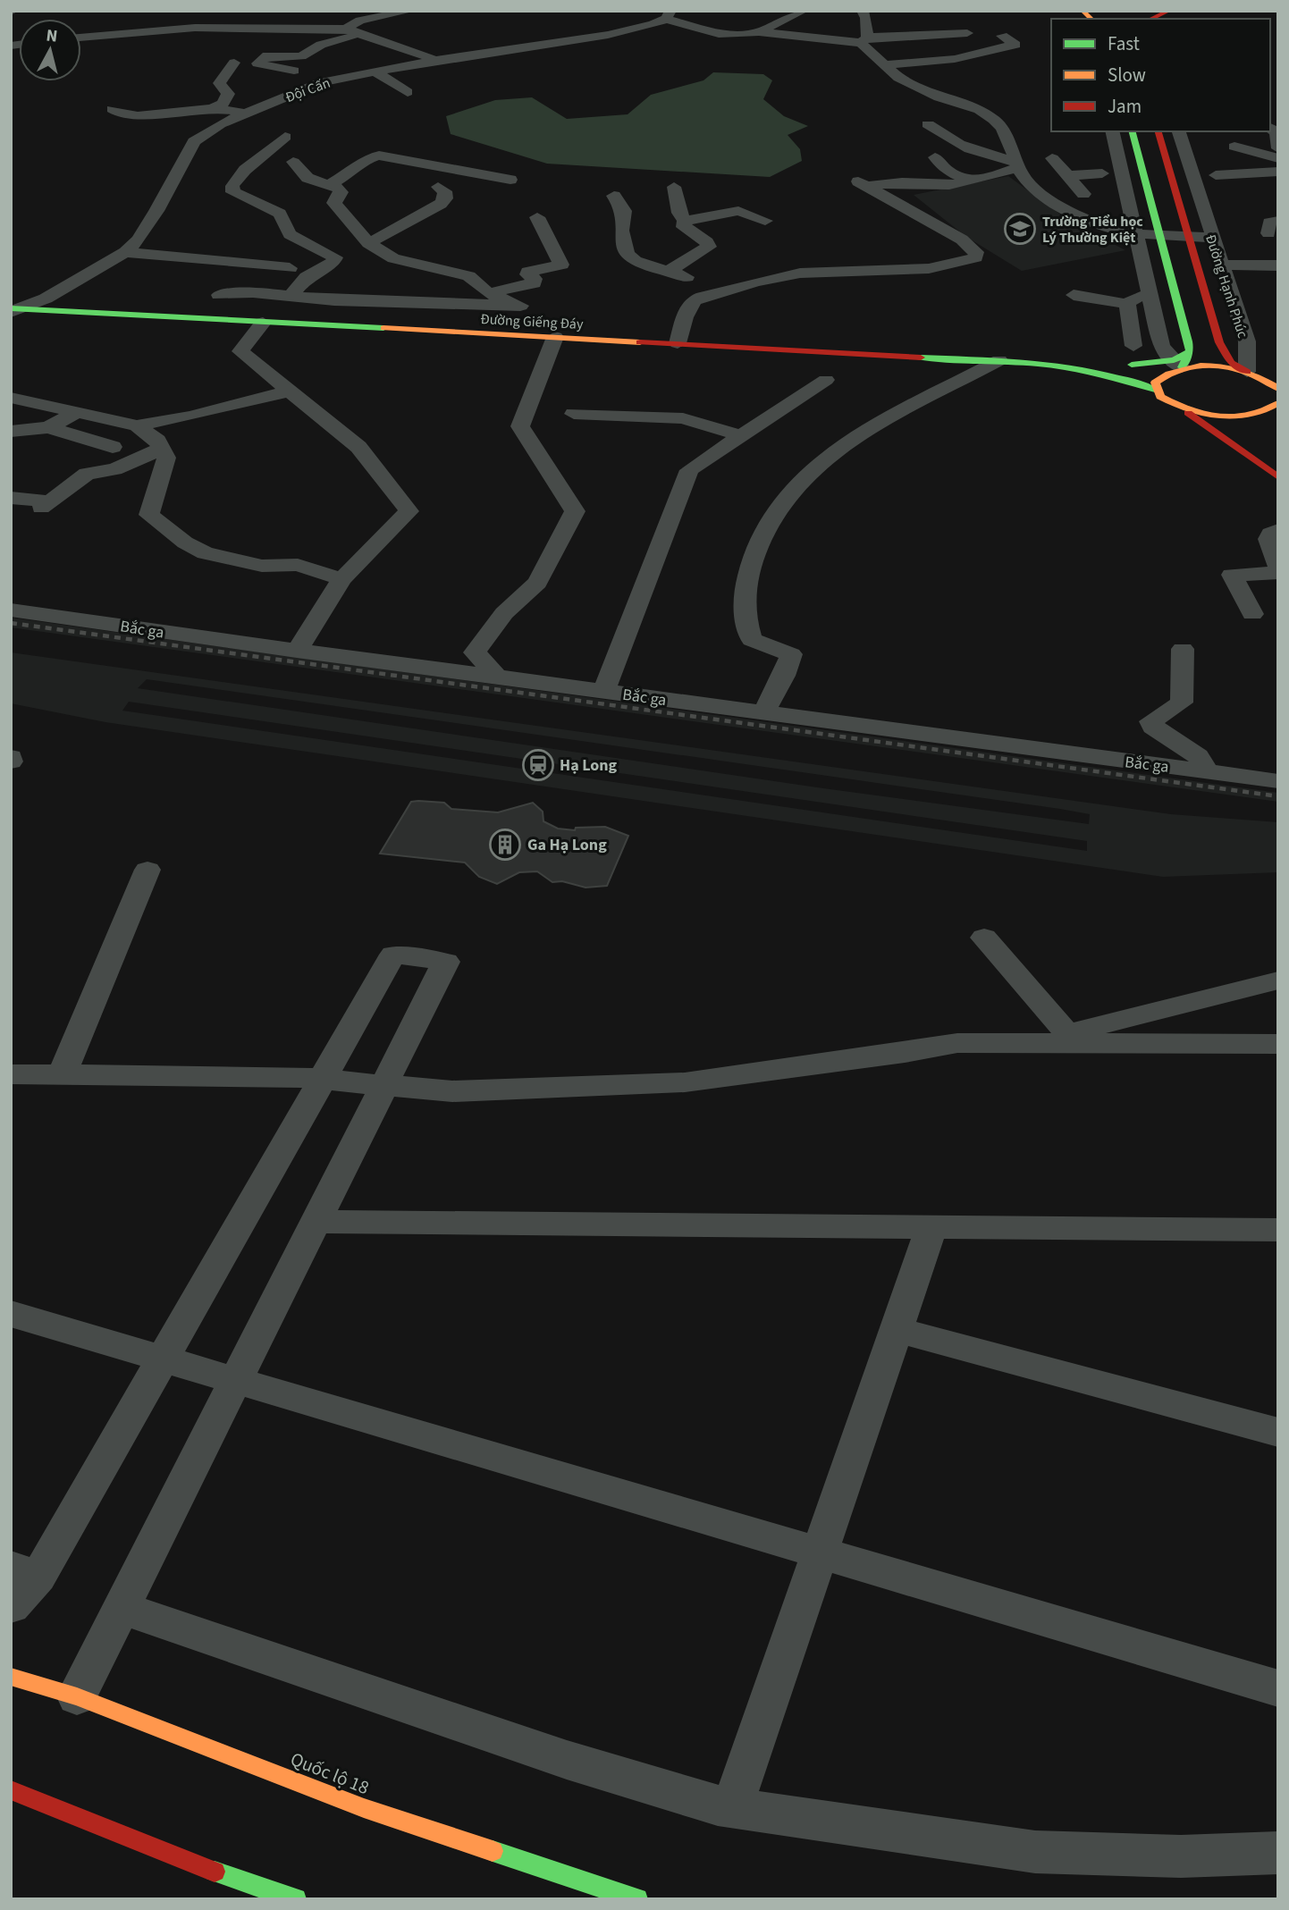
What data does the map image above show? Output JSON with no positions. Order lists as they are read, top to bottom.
{
  "streets": {
    "main road": ["Đường Hạnh Phúc", "Đường Giếng Đáy", "Quốc lộ 18"],
    "street": ["Đội Cấn", "Bắc ga"]
  },
  "crossings": [
    ["Đội Cấn", "Đường Giếng Đáy"],
    ["Đường Hạnh Phúc", "Đường Giếng Đáy"]
  ],
  "places": {
    "school or university": ["Trường Tiểu học Lý Thường Kiệt"],
    "station": ["Hạ Long"],
    "building": ["Ga Hạ Long"]
  },
  "legend": ["Fast", "Slow", "Jam"],
  "north": "top"
}
